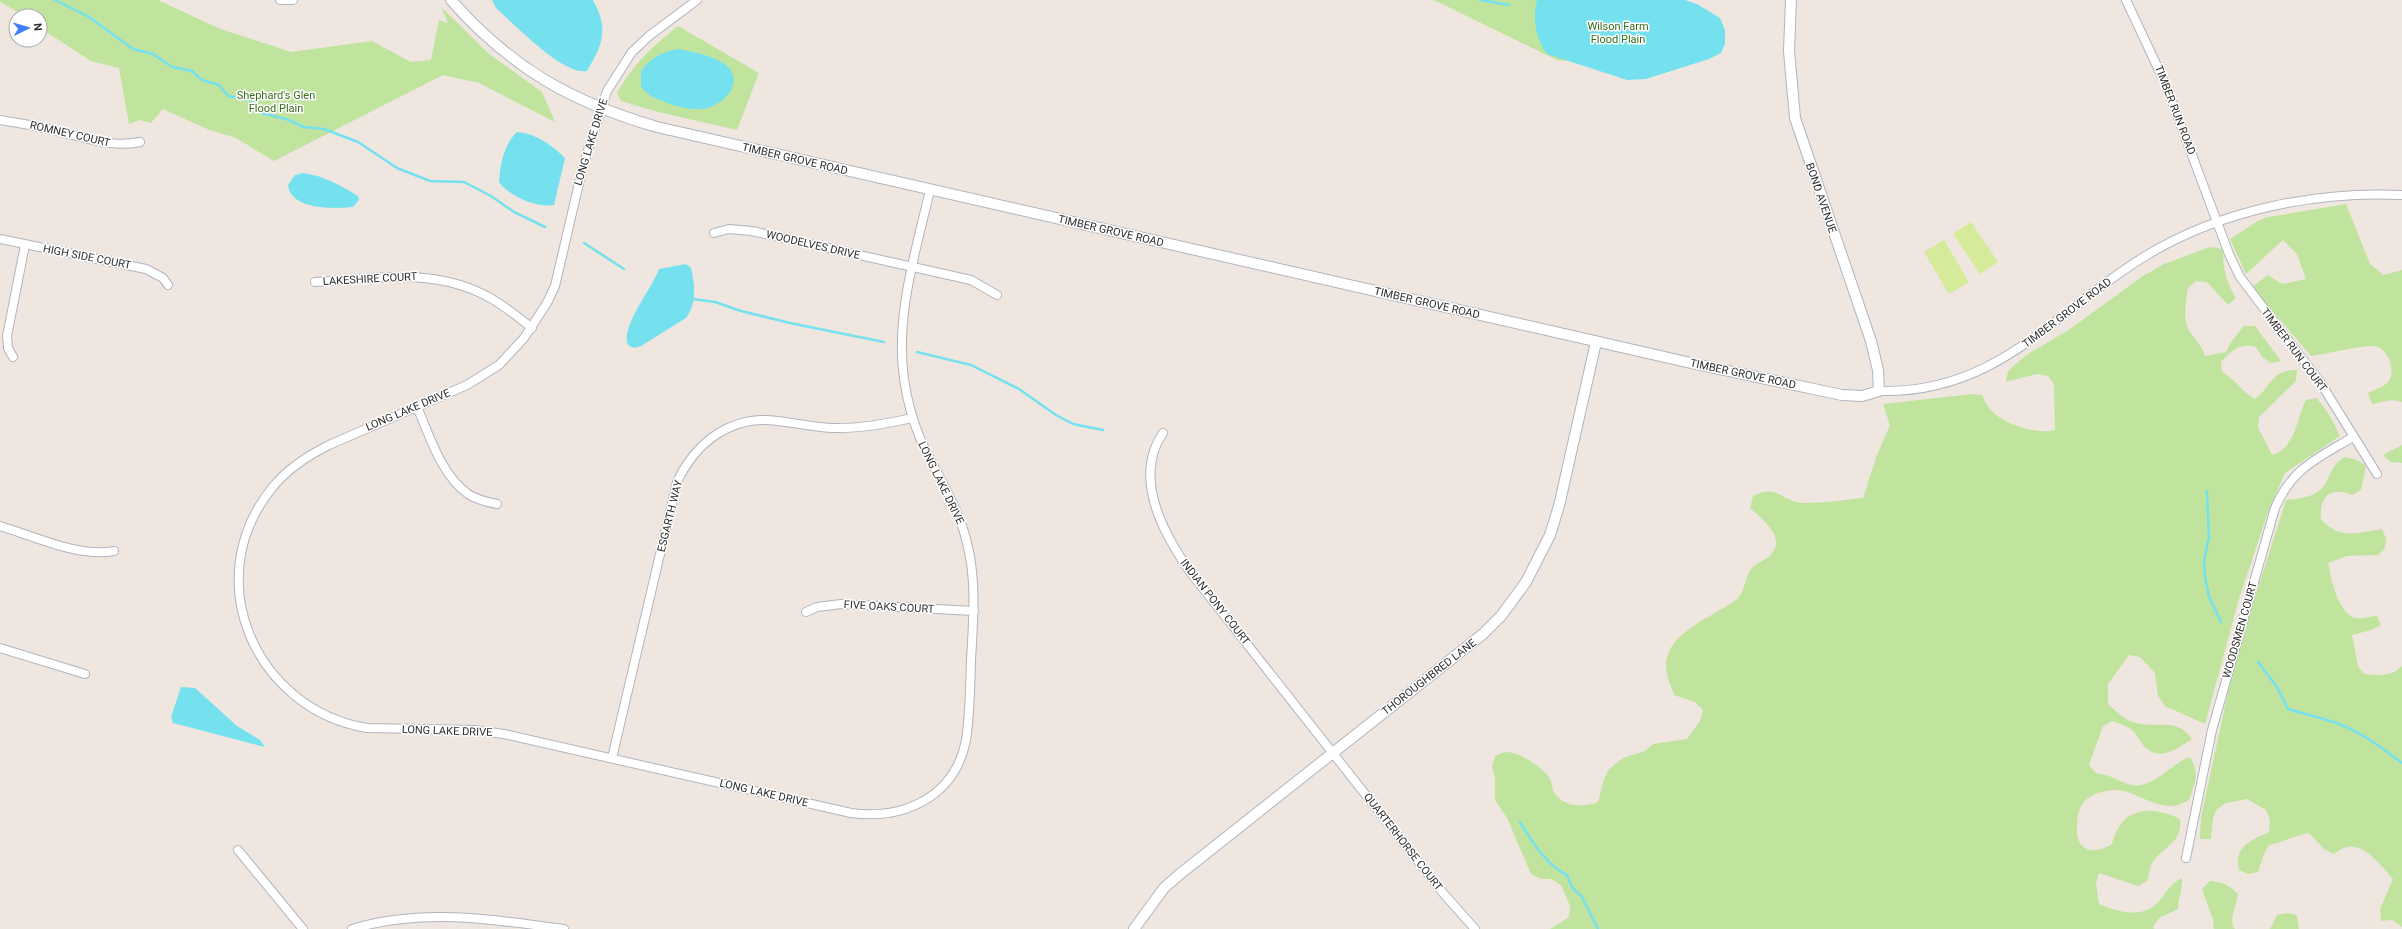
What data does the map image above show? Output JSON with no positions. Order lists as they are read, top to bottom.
{
  "streets": {
    "street": [
      "TIMBER RUN ROAD",
      "ROMNEY COURT",
      "LONG LAKE DRIVE",
      "TIMBER GROVE ROAD",
      "BOND AVENUE",
      "WOODELVES DRIVE",
      "HIGH SIDE COURT",
      "LAKESHIRE COURT",
      "TIMBER RUN COURT",
      "ESGARTH WAY",
      "INDIAN PONY COURT",
      "FIVE OAKS COURT",
      "WOODSMEN COURT",
      "THOROUGHBRED LANE",
      "QUARTERHORSE COURT"
    ]
  },
  "crossings": [
    ["TIMBER RUN ROAD", "TIMBER GROVE ROAD"],
    ["TIMBER RUN ROAD", "TIMBER RUN COURT"],
    ["LONG LAKE DRIVE", "TIMBER GROVE ROAD"],
    ["LONG LAKE DRIVE", "WOODELVES DRIVE"],
    ["LONG LAKE DRIVE", "LAKESHIRE COURT"],
    ["LONG LAKE DRIVE", "ESGARTH WAY"],
    ["LONG LAKE DRIVE", "FIVE OAKS COURT"],
    ["TIMBER GROVE ROAD", "BOND AVENUE"],
    ["TIMBER GROVE ROAD", "TIMBER RUN COURT"],
    ["TIMBER GROVE ROAD", "THOROUGHBRED LANE"],
    ["TIMBER RUN COURT", "WOODSMEN COURT"],
    ["INDIAN PONY COURT", "THOROUGHBRED LANE"],
    ["INDIAN PONY COURT", "QUARTERHORSE COURT"],
    ["THOROUGHBRED LANE", "QUARTERHORSE COURT"]
  ],
  "parks": ["Wilson Farm Flood Plain", "Shephard's Glen Flood Plain"],
  "north": "right"
}
